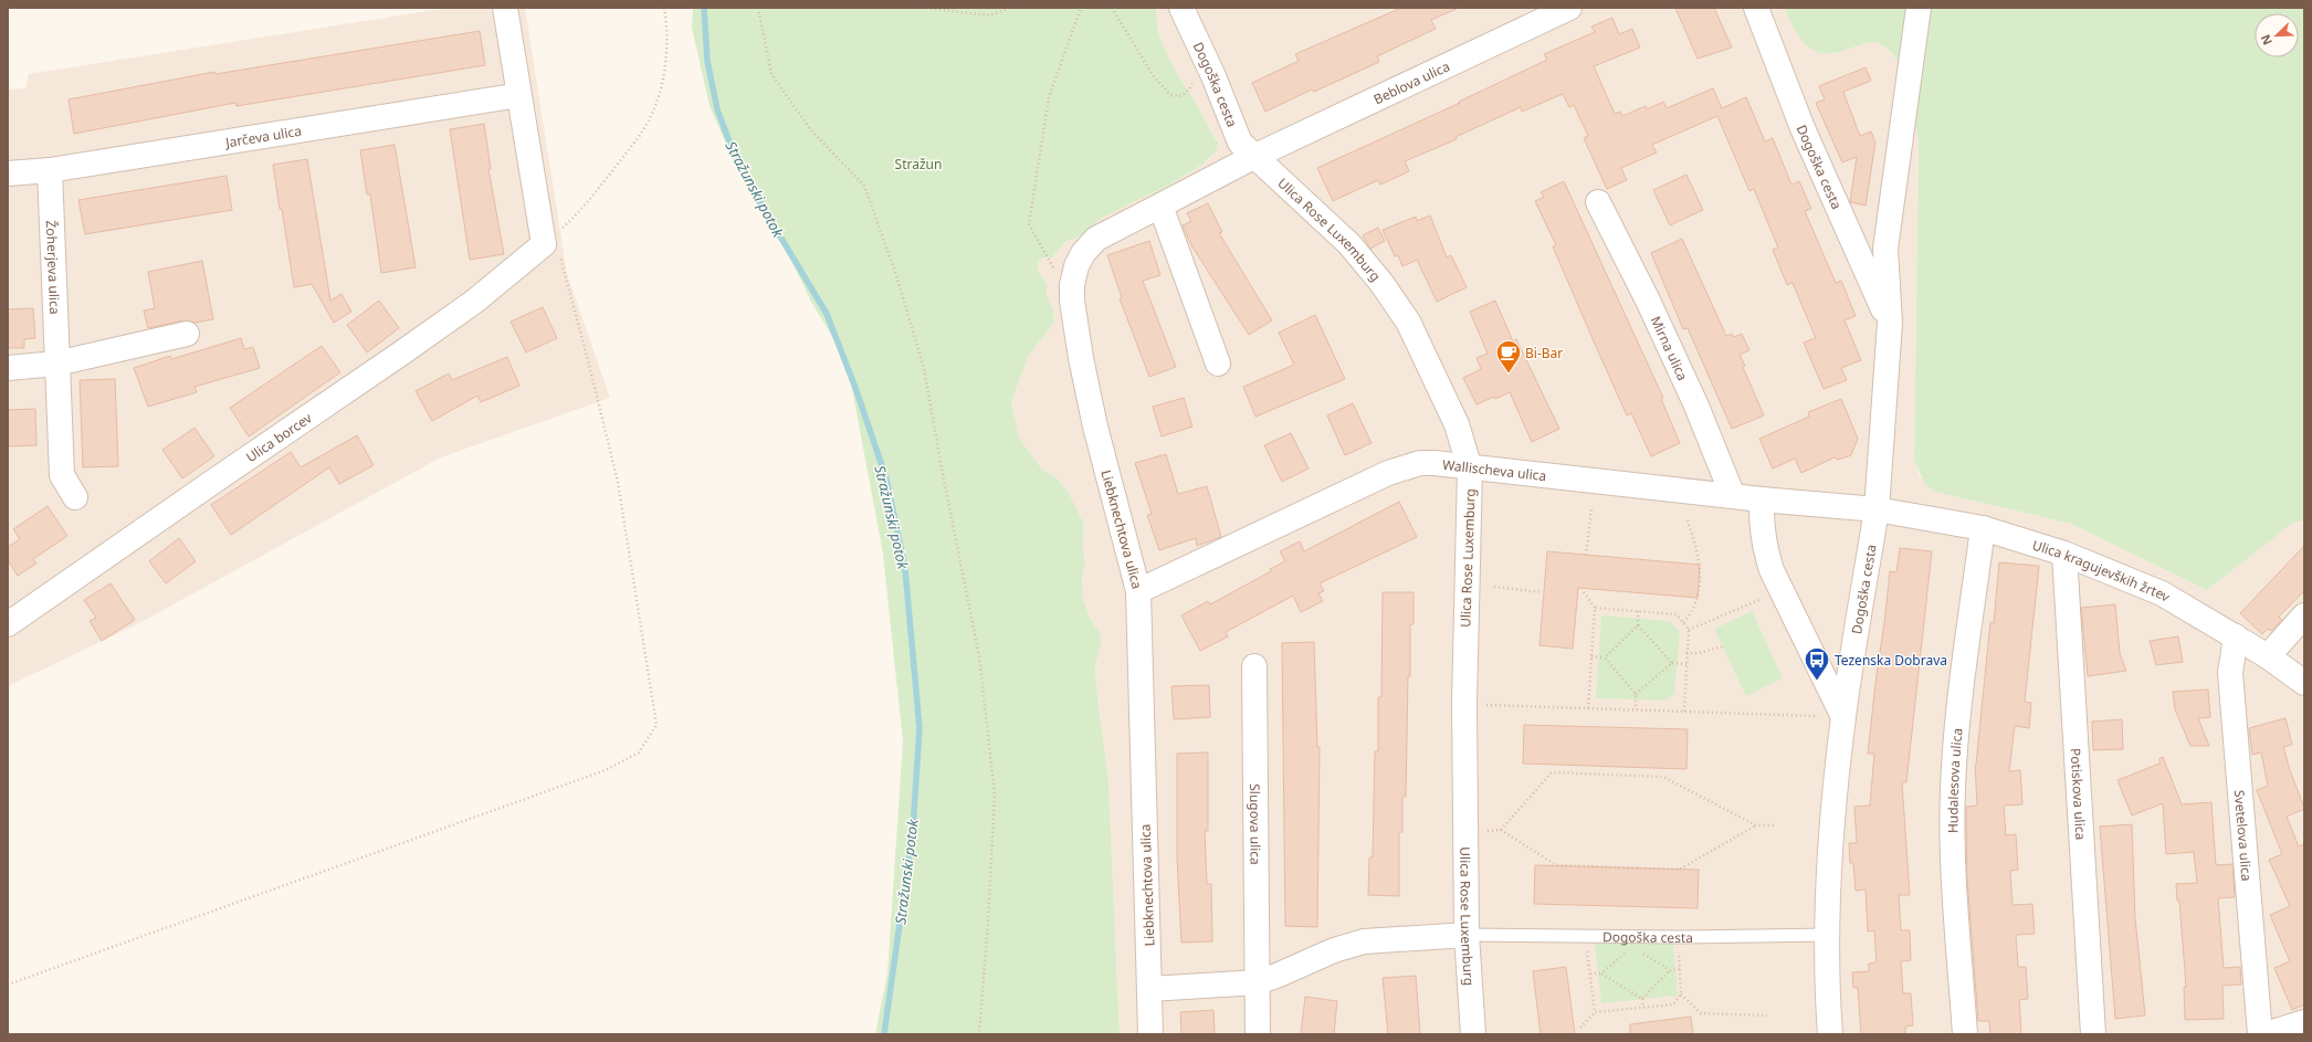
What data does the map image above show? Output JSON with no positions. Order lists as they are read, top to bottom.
{
  "streets": {
    "street": [
      "Beblova ulica",
      "Dogoška cesta",
      "Jarčeva ulica",
      "Ulica Rose Luxemburg",
      "Žoherjeva ulica",
      "Mirna ulica",
      "Ulica borcev",
      "Wallischeva ulica",
      "Liebknechtova ulica",
      "Ulica kragujevških žrtev",
      "Hudalesova ulica",
      "Potiskova ulica",
      "Slugova ulica",
      "Svetelova ulica"
    ]
  },
  "crossings": [
    ["Beblova ulica", "Dogoška cesta"],
    ["Beblova ulica", "Ulica Rose Luxemburg"],
    ["Beblova ulica", "Liebknechtova ulica"],
    ["Dogoška cesta", "Ulica Rose Luxemburg"],
    ["Dogoška cesta", "Wallischeva ulica"],
    ["Dogoška cesta", "Liebknechtova ulica"],
    ["Dogoška cesta", "Ulica kragujevških žrtev"],
    ["Jarčeva ulica", "Žoherjeva ulica"],
    ["Ulica Rose Luxemburg", "Wallischeva ulica"],
    ["Ulica Rose Luxemburg", "Liebknechtova ulica"],
    ["Mirna ulica", "Wallischeva ulica"],
    ["Wallischeva ulica", "Liebknechtova ulica"],
    ["Wallischeva ulica", "Ulica kragujevških žrtev"],
    ["Ulica kragujevških žrtev", "Hudalesova ulica"],
    ["Ulica kragujevških žrtev", "Potiskova ulica"],
    ["Ulica kragujevških žrtev", "Svetelova ulica"]
  ],
  "water": ["Stražunski potok"],
  "parks": ["Stražun"],
  "places": {
    "cafe": ["Bi-Bar"],
    "bus stop": ["Tezenska Dobrava"]
  },
  "north": "bottom left"
}
